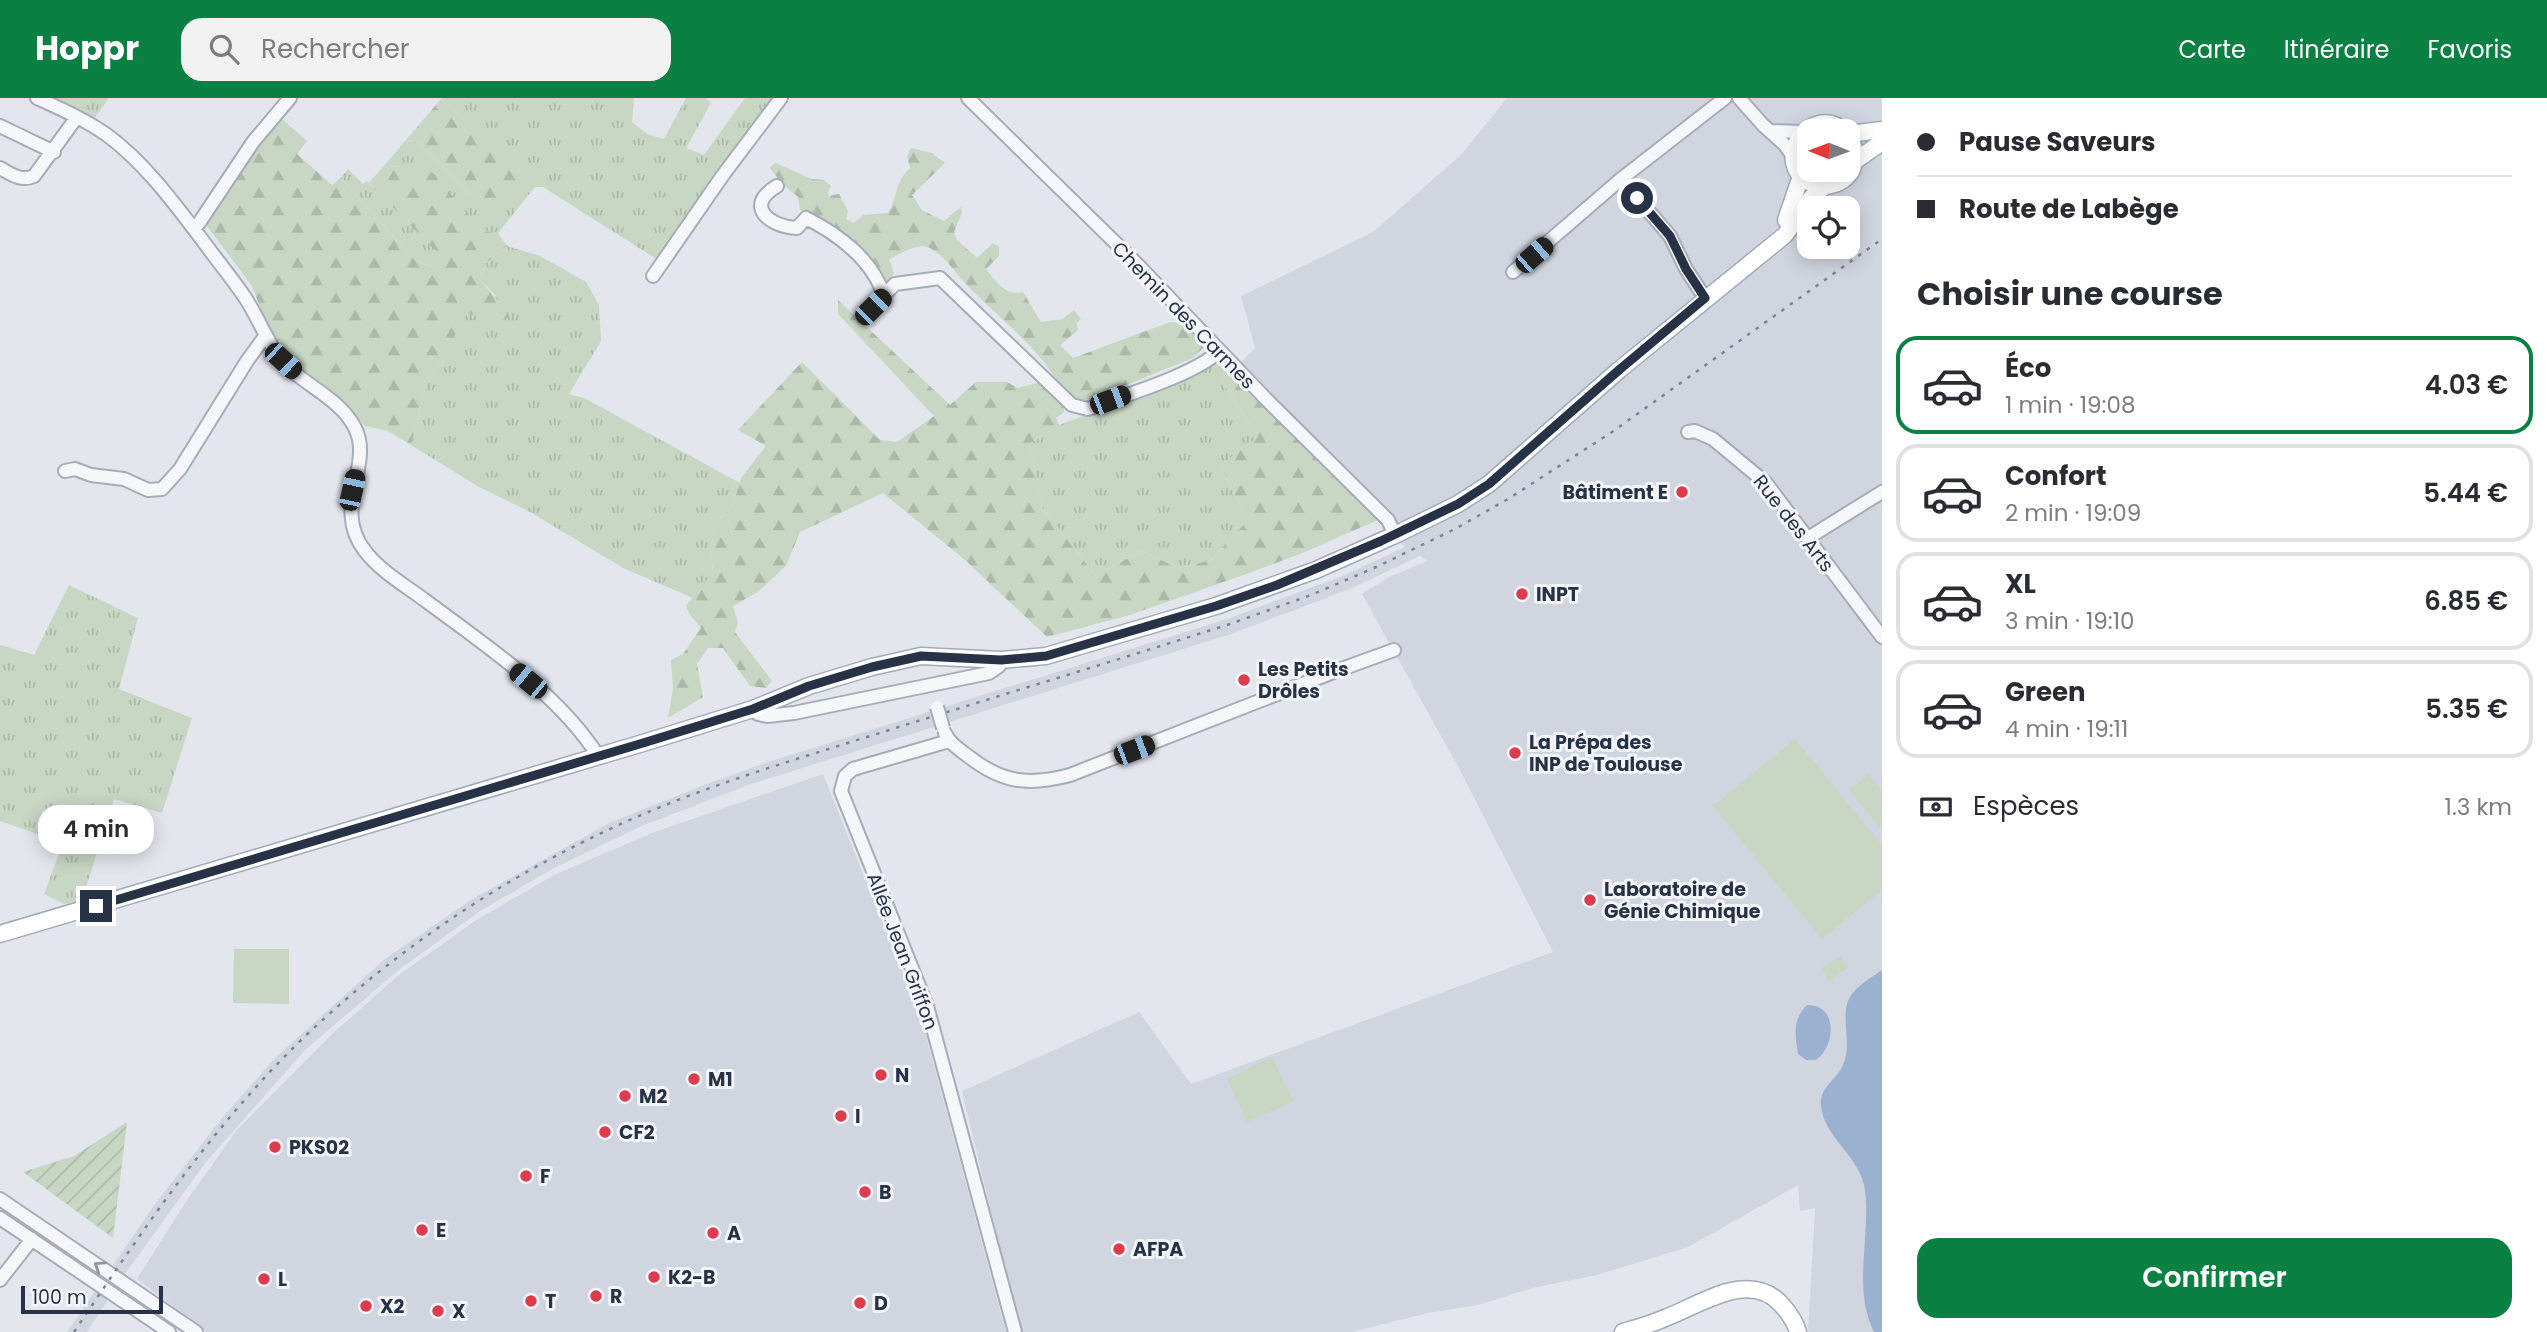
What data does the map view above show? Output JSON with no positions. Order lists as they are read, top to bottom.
{
  "streets": {
    "street": ["Chemin des Carmes", "Rue des Arts", "Allée Jean Griffon"]
  },
  "places": [
    "Bâtiment E",
    "INPT",
    "Les Petits Drôles",
    "La Prépa des INP de Toulouse",
    "Laboratoire de Génie Chimique",
    "N",
    "M1",
    "M2",
    "I",
    "CF2",
    "PKS02",
    "F",
    "B",
    "E",
    "A",
    "AFPA",
    "K2-B",
    "L",
    "R",
    "T",
    "D",
    "X2",
    "X"
  ],
  "scale_bar": "100 m",
  "north": "left",
  "page": {
    "header": "Hoppr",
    "search": "Rechercher",
    "nav": ["Carte", "Itinéraire", "Favoris"],
    "banner": ["Pause Saveurs", "Route de Labège"],
    "heading": "Choisir une course",
    "list": [
      {
        "name": "Éco",
        "note": "1 min · 19:08",
        "value": "4.03 €"
      },
      {
        "name": "Confort",
        "note": "2 min · 19:09",
        "value": "5.44 €"
      },
      {
        "name": "XL",
        "note": "3 min · 19:10",
        "value": "6.85 €"
      },
      {
        "name": "Green",
        "note": "4 min · 19:11",
        "value": "5.35 €"
      }
    ],
    "pay": ["Espèces", "1.3 km"],
    "bubble": "4 min",
    "buttons": "Confirmer",
    "scale": "100 m"
  }
}
